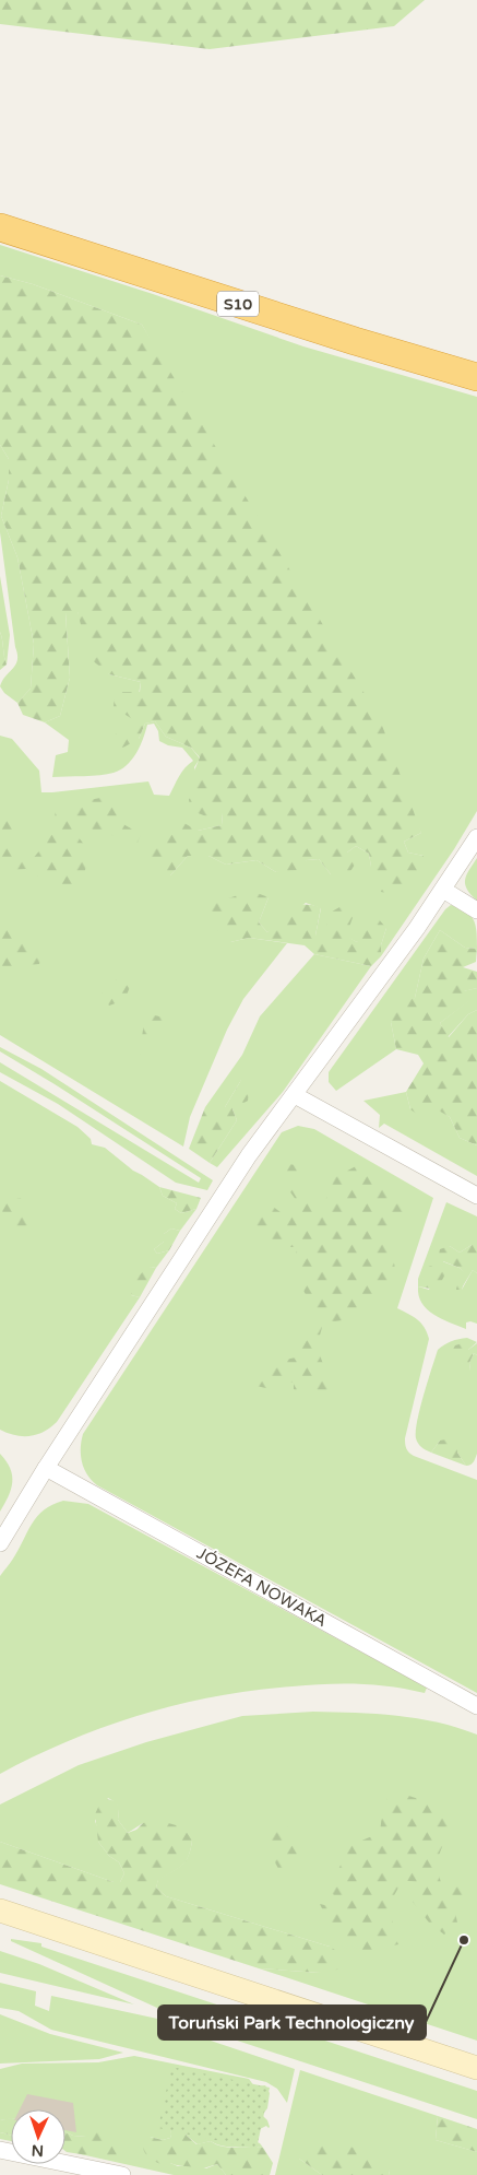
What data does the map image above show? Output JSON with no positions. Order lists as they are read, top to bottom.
{
  "streets": {
    "highway": ["S10"],
    "street": ["JÓZEFA NOWAKA"]
  },
  "places": ["Toruński Park Technologiczny"],
  "north": "bottom"
}
